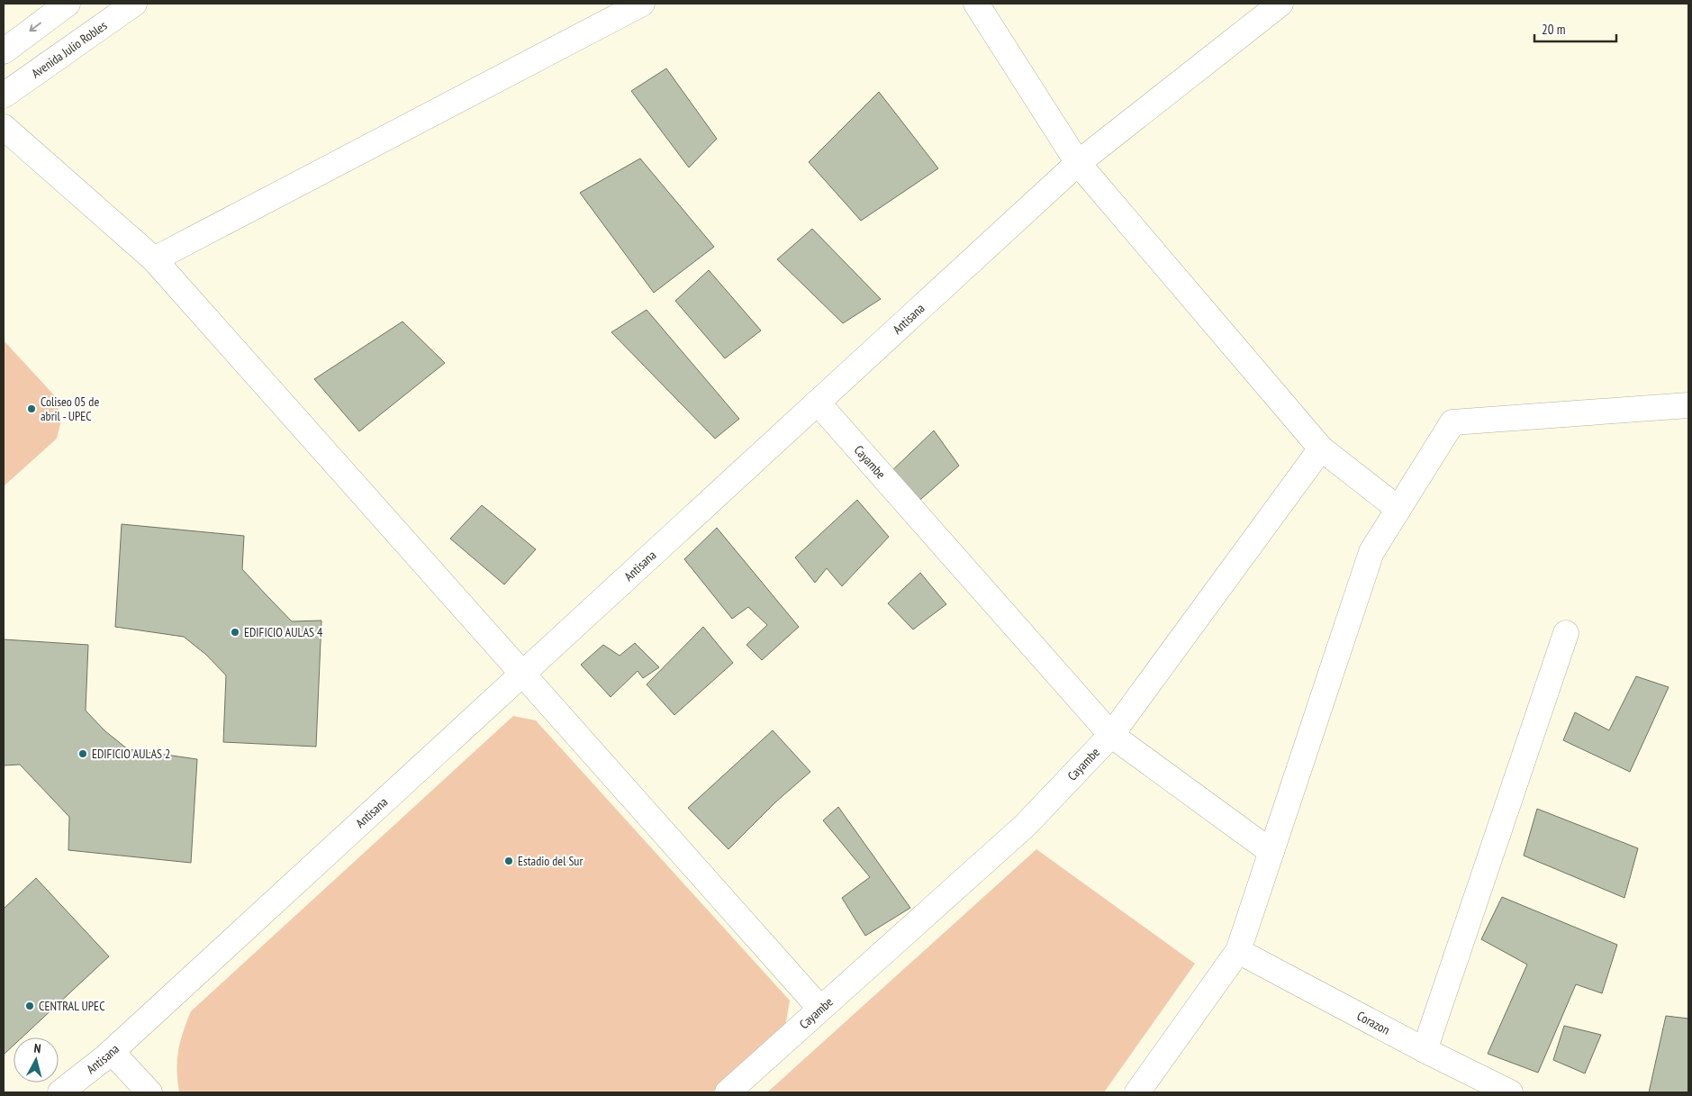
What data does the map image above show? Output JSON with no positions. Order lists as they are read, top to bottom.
{
  "streets": {
    "street": [
      "Avenida Julio Robles",
      "Antisana",
      "Cayambe",
      "Corazon"
    ]
  },
  "crossings": [
    ["Antisana", "Cayambe"]
  ],
  "places": [
    "Coliseo 05 de abril - UPEC",
    "EDIFICIO AULAS 4",
    "EDIFICIO AULAS 2",
    "Estadio del Sur",
    "CENTRAL UPEC"
  ],
  "scale_bar": "20 m",
  "north": "top"
}
